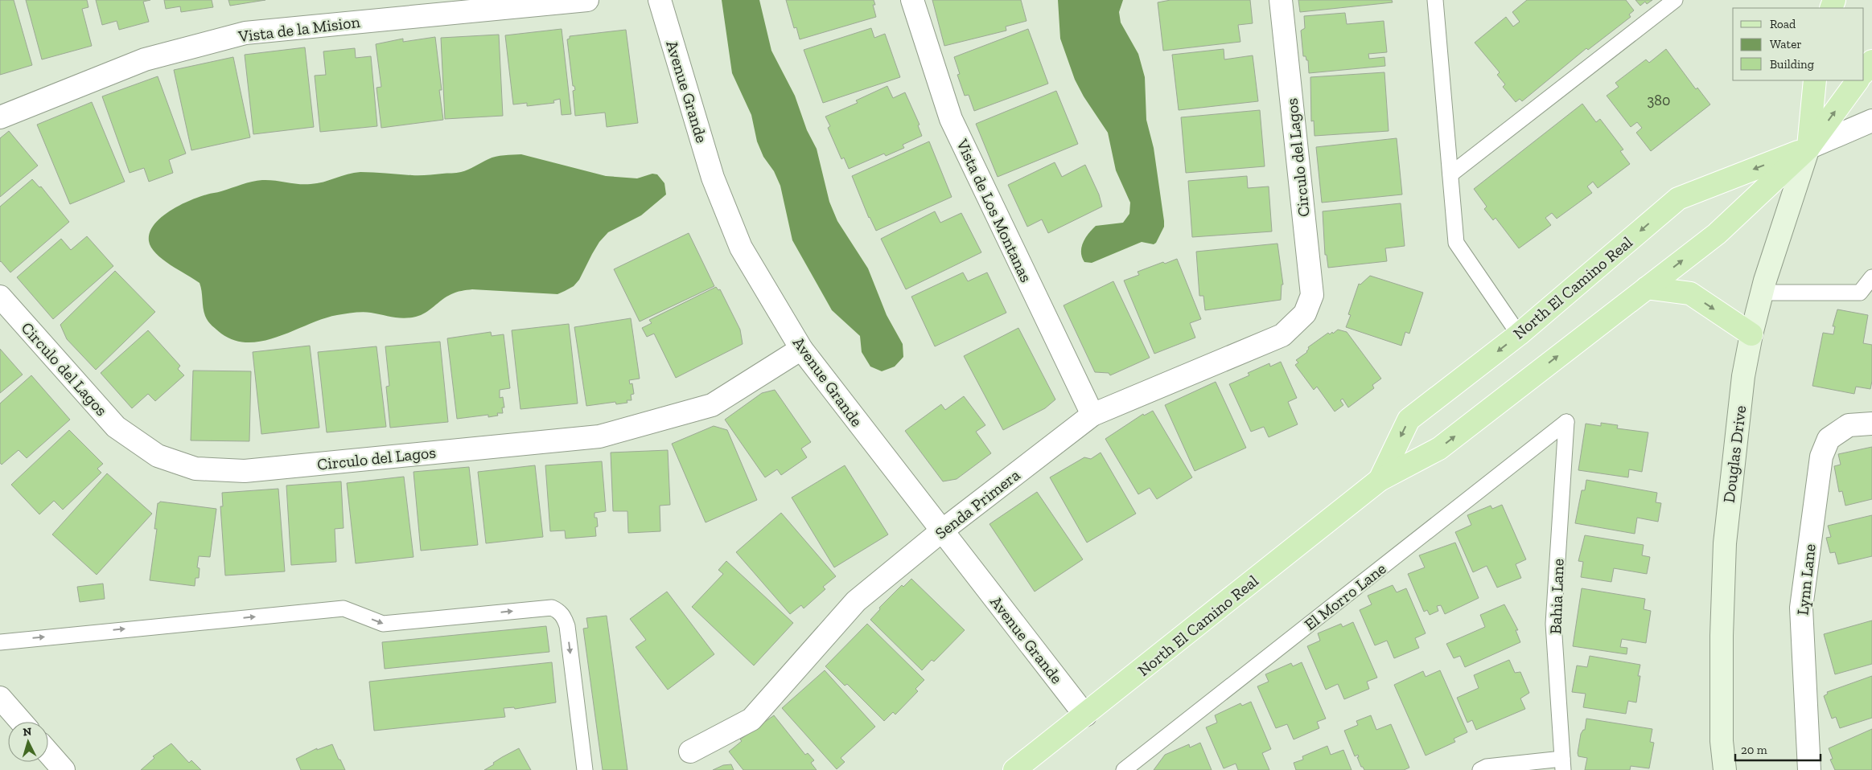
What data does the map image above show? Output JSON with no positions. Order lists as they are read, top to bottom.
{
  "streets": {
    "main road": ["North El Camino Real", "Douglas Drive"],
    "street": [
      "Vista de la Mision",
      "Avenue Grande",
      "Circulo del Lagos",
      "Vista de Los Montanas",
      "Senda Primera",
      "Lynn Lane"
    ],
    "lane": ["El Morro Lane", "Bahia Lane"]
  },
  "crossings": [
    ["Avenue Grande", "Circulo del Lagos"],
    ["Avenue Grande", "North El Camino Real"],
    ["Avenue Grande", "Senda Primera"],
    ["Circulo del Lagos", "Senda Primera"],
    ["Vista de Los Montanas", "Senda Primera"],
    ["North El Camino Real", "Douglas Drive"],
    ["El Morro Lane", "Bahia Lane"]
  ],
  "house_numbers": ["380"],
  "legend": ["Road", "Water", "Building"],
  "scale_bar": "20 m",
  "north": "top"
}
